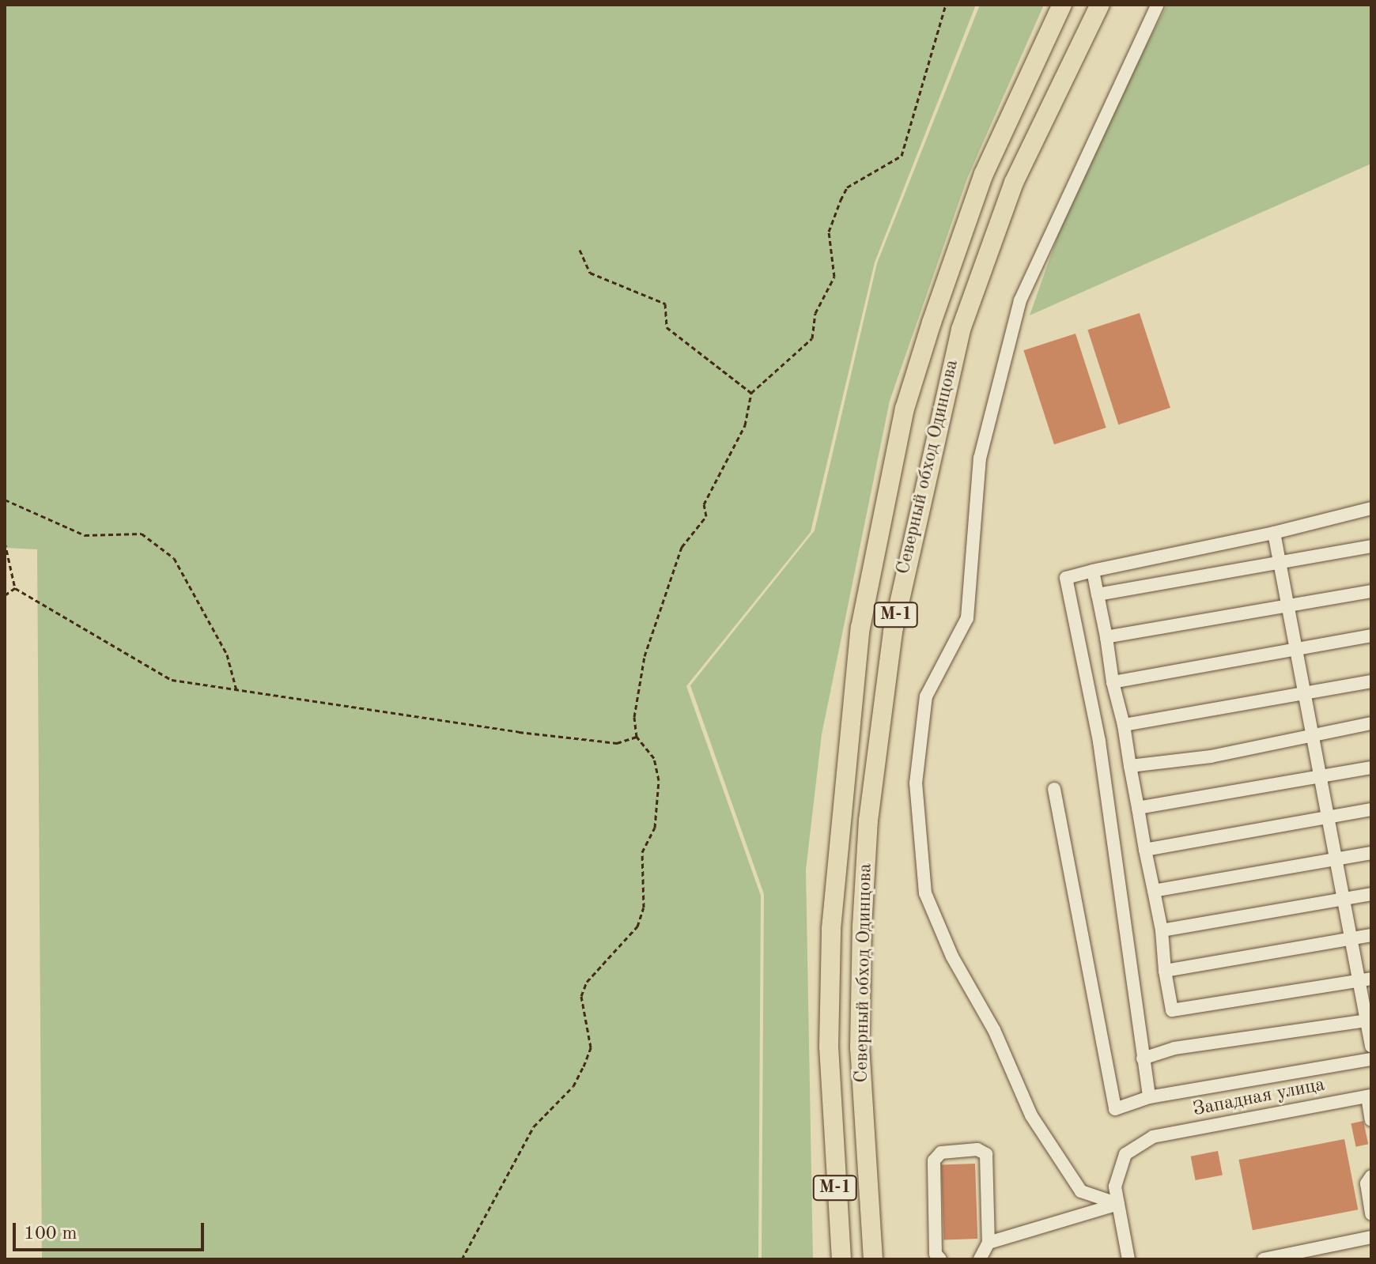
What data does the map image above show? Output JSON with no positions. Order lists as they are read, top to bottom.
{
  "streets": {
    "highway": ["Северный обход Одинцова", "М-1"],
    "street": ["Западная улица"]
  },
  "scale_bar": "100 m"
}
